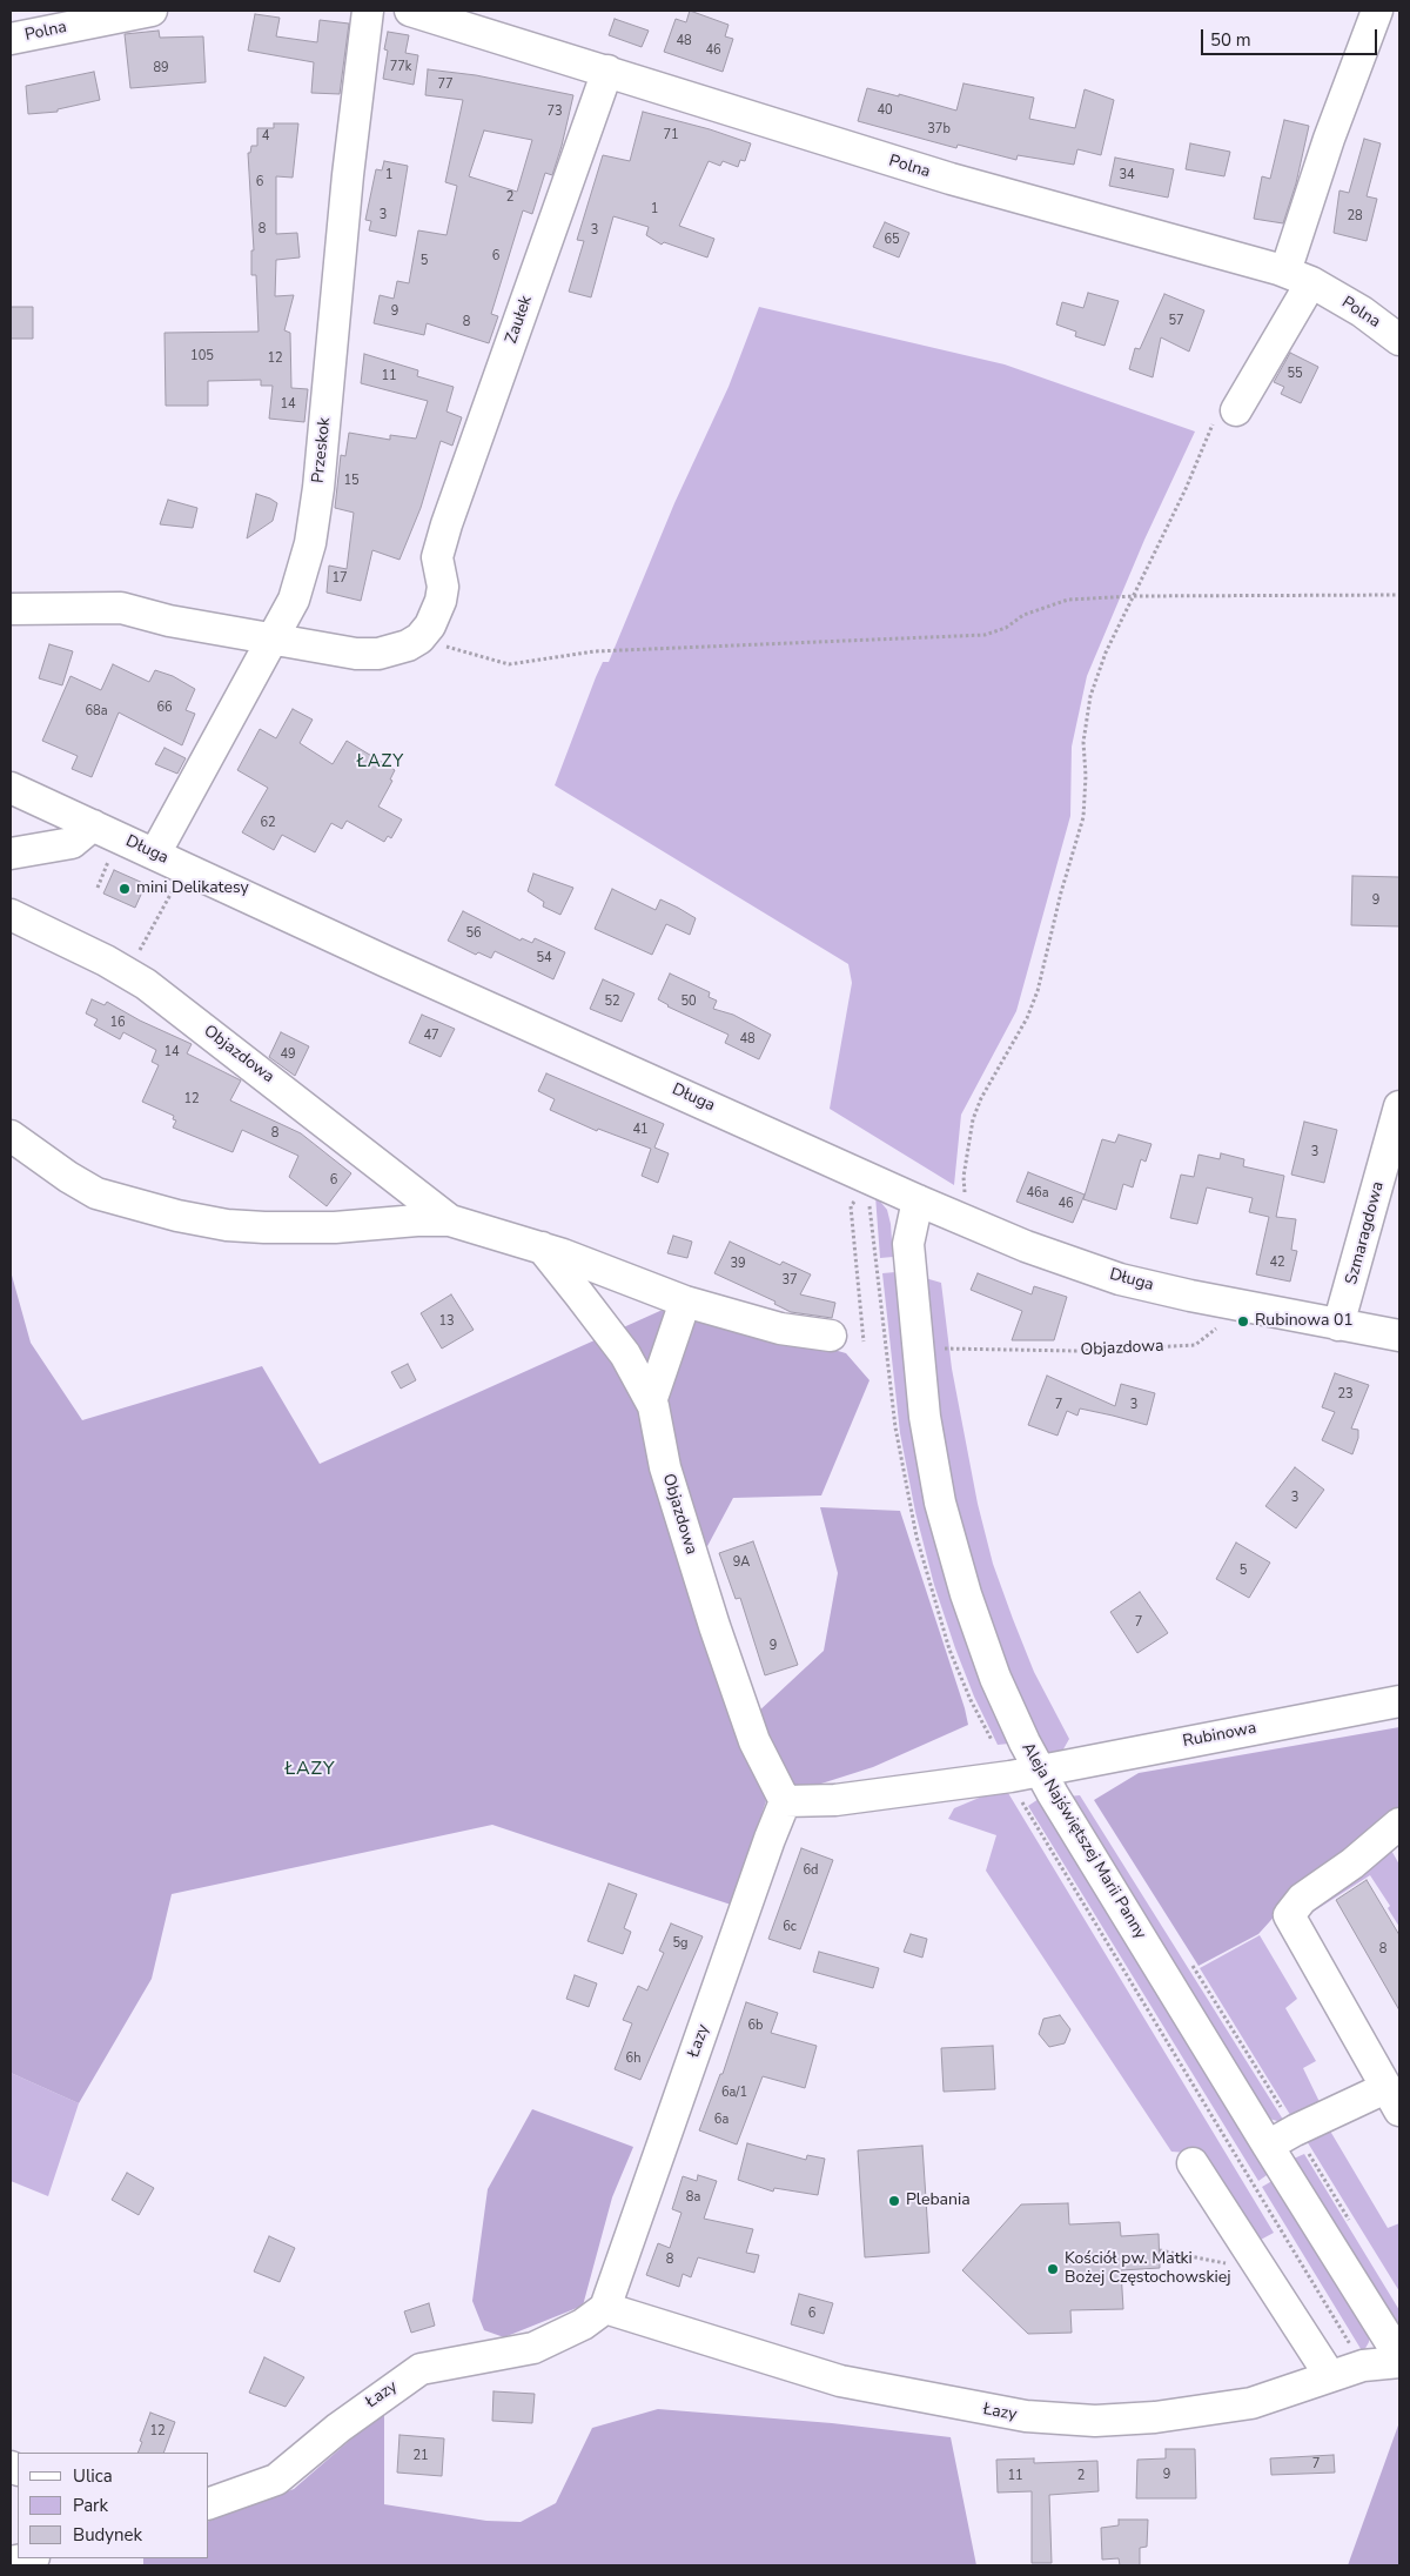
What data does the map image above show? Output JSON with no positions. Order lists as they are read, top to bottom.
{
  "streets": {
    "street": [
      "Polna",
      "Zaułek",
      "Przeskok",
      "Długa",
      "Objazdowa",
      "Szmaragdowa",
      "Rubinowa",
      "Aleja Najświętszej Marii Panny",
      "Łazy"
    ]
  },
  "crossings": [
    ["Polna", "Zaułek"],
    ["Przeskok", "Długa"],
    ["Długa", "Objazdowa"],
    ["Długa", "Szmaragdowa"],
    ["Długa", "Aleja Najświętszej Marii Panny"],
    ["Objazdowa", "Rubinowa"],
    ["Objazdowa", "Aleja Najświętszej Marii Panny"],
    ["Objazdowa", "Łazy"],
    ["Rubinowa", "Aleja Najświętszej Marii Panny"],
    ["Rubinowa", "Łazy"]
  ],
  "districts": ["ŁAZY", "ŁAZY"],
  "places": [
    "mini Delikatesy",
    "Rubinowa 01",
    "Plebania",
    "Kościół pw. Matki Bożej Częstochowskiej"
  ],
  "house_numbers": [
    "48",
    "46",
    "77k",
    "89",
    "77",
    "40",
    "73",
    "37b",
    "71",
    "4",
    "1",
    "34",
    "6",
    "2",
    "1",
    "3",
    "28",
    "8",
    "3",
    "65",
    "6",
    "5",
    "9",
    "57",
    "8",
    "105",
    "12",
    "55",
    "11",
    "14",
    "15",
    "17",
    "66",
    "68a",
    "62",
    "9",
    "56",
    "54",
    "52",
    "50",
    "16",
    "47",
    "48",
    "14",
    "49",
    "12",
    "41",
    "8",
    "3",
    "6",
    "46a",
    "46",
    "42",
    "39",
    "37",
    "13",
    "23",
    "7",
    "3",
    "3",
    "9A",
    "5",
    "7",
    "9",
    "6d",
    "6c",
    "5g",
    "8",
    "6b",
    "6h",
    "6a/1",
    "6a",
    "8a",
    "8",
    "6",
    "12",
    "21",
    "7",
    "9",
    "11",
    "2"
  ],
  "legend": ["Ulica", "Park", "Budynek"],
  "scale_bar": "50 m"
}
